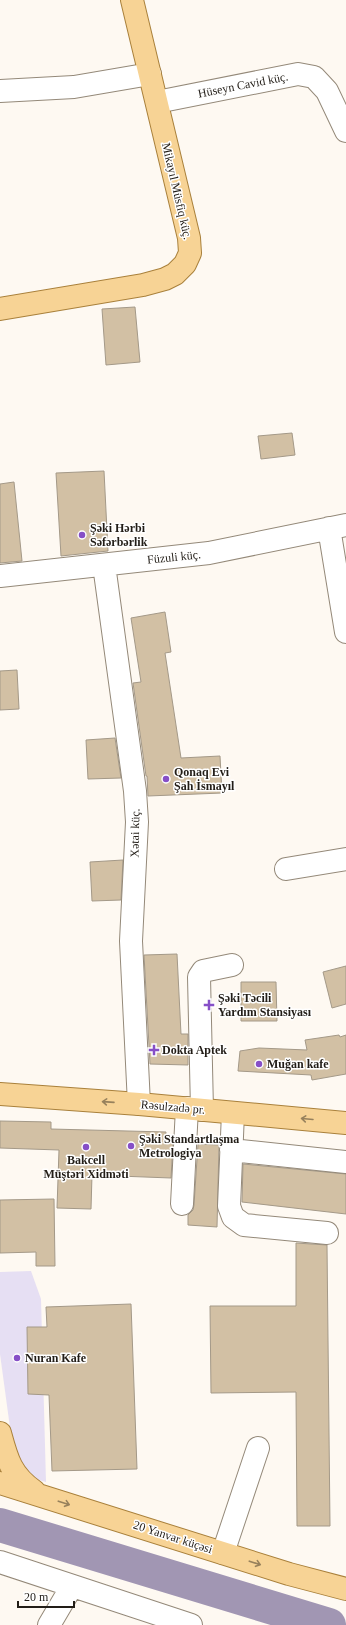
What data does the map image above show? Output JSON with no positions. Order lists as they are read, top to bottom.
{
  "streets": {
    "main road": ["Mikayıl Müsfiq küç.", "Rəsulzadə pr.", "20 Yanvar küçəsi"],
    "street": ["Hüseyn Cavid küç.", "Füzuli küç.", "Xətai küç."]
  },
  "crossings": [
    ["Hüseyn Cavid küç.", "Mikayıl Müsfiq küç."],
    ["Füzuli küç.", "Xətai küç."],
    ["Xətai küç.", "Rəsulzadə pr."]
  ],
  "one_way": ["Rəsulzadə pr.", "20 Yanvar küçəsi"],
  "places": {
    "other": [
      "Şəki Hərbi Səfərbərlik",
      "Qonaq Evi Şah İsmayıl",
      "Muğan kafe",
      "Şəki Standartlaşma Metrologiya",
      "Bakcell Müştəri Xidməti",
      "Nuran Kafe"
    ],
    "health": ["Şəki Təcili Yardım Stansiyası", "Dokta Aptek"]
  },
  "scale_bar": "20 m"
}
